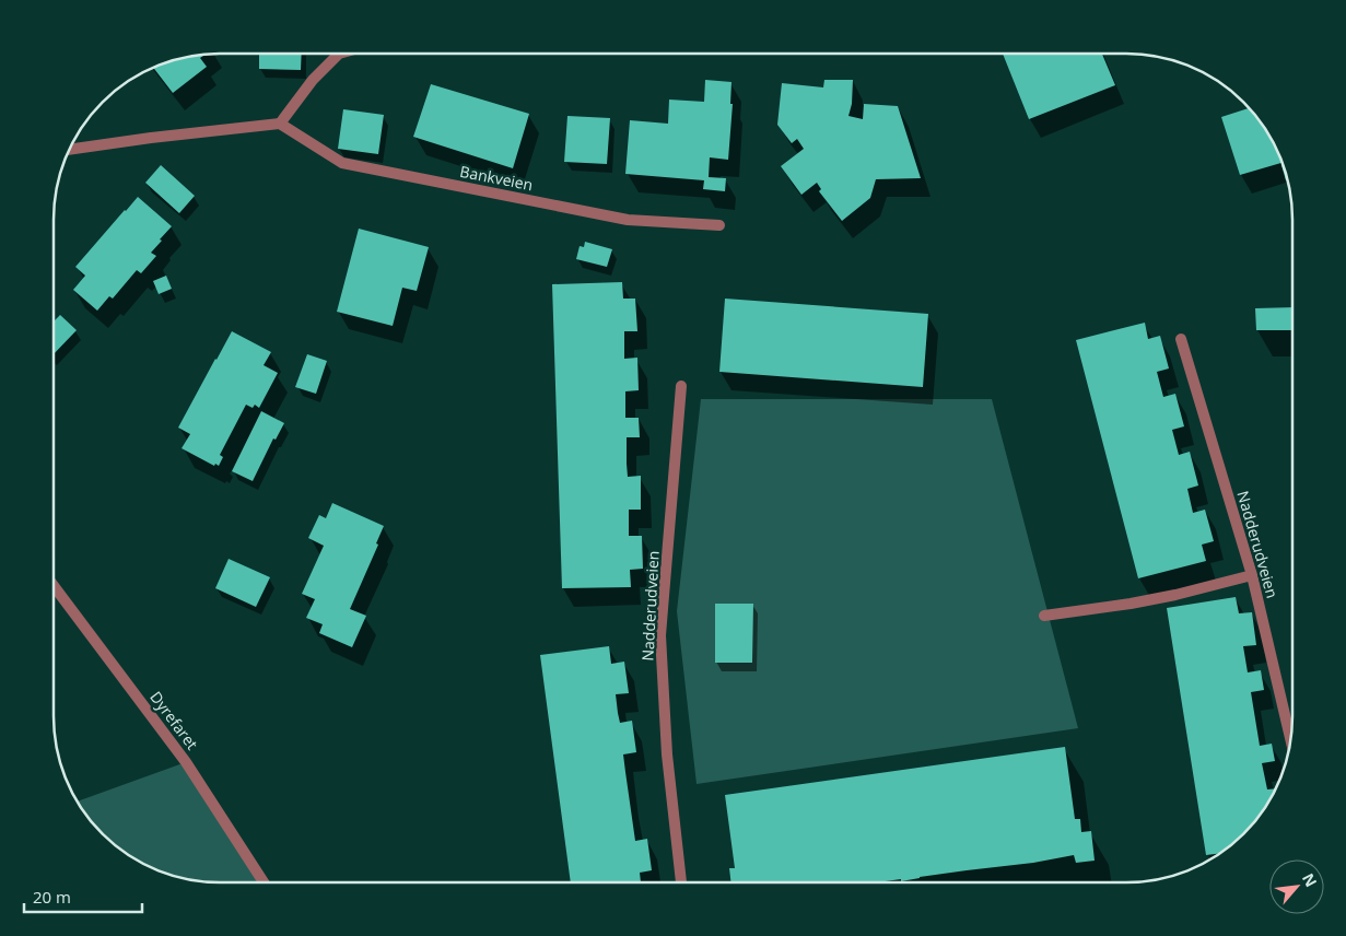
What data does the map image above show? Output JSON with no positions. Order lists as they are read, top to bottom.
{
  "streets": {
    "street": ["Bankveien", "Nadderudveien", "Dyrefaret"]
  },
  "scale_bar": "20 m",
  "north": "top right"
}
